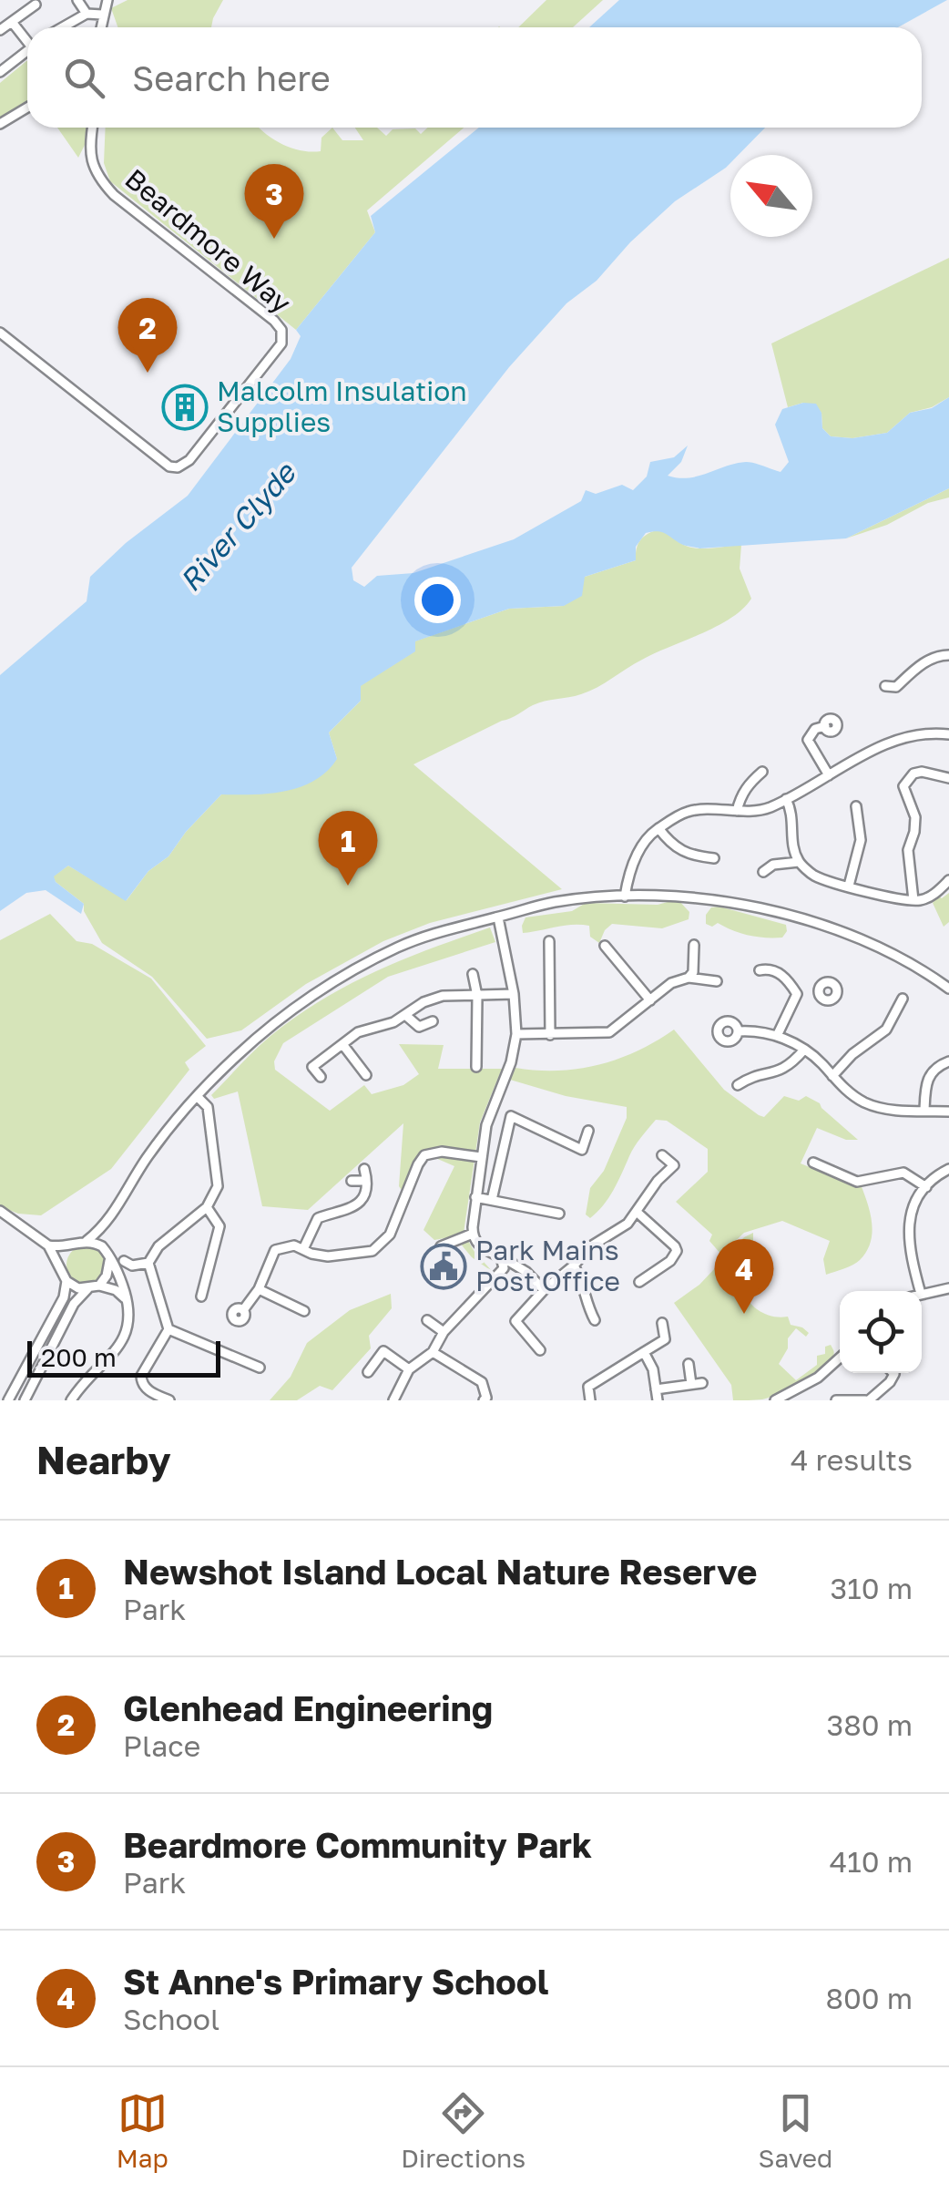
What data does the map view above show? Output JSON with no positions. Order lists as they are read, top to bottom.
{
  "streets": {
    "street": ["Beardmore Way"]
  },
  "water": ["River Clyde"],
  "places": {
    "building": ["Malcolm Insulation Supplies"],
    "public building": ["Park Mains Post Office"]
  },
  "scale_bar": "200 m",
  "north": "top left",
  "page": {
    "search": "Search here",
    "pins": [
      "3",
      "2",
      "1",
      "4"
    ],
    "scale": "200 m",
    "heading": ["Nearby", "4 results"],
    "list": [
      {
        "mark": "1",
        "name": "Newshot Island Local Nature Reserve",
        "note": "Park",
        "value": "310 m"
      },
      {
        "mark": "2",
        "name": "Glenhead Engineering",
        "note": "Place",
        "value": "380 m"
      },
      {
        "mark": "3",
        "name": "Beardmore Community Park",
        "note": "Park",
        "value": "410 m"
      },
      {
        "mark": "4",
        "name": "St Anne's Primary School",
        "note": "School",
        "value": "800 m"
      }
    ],
    "nav": ["Map", "Directions", "Saved"]
  }
}
